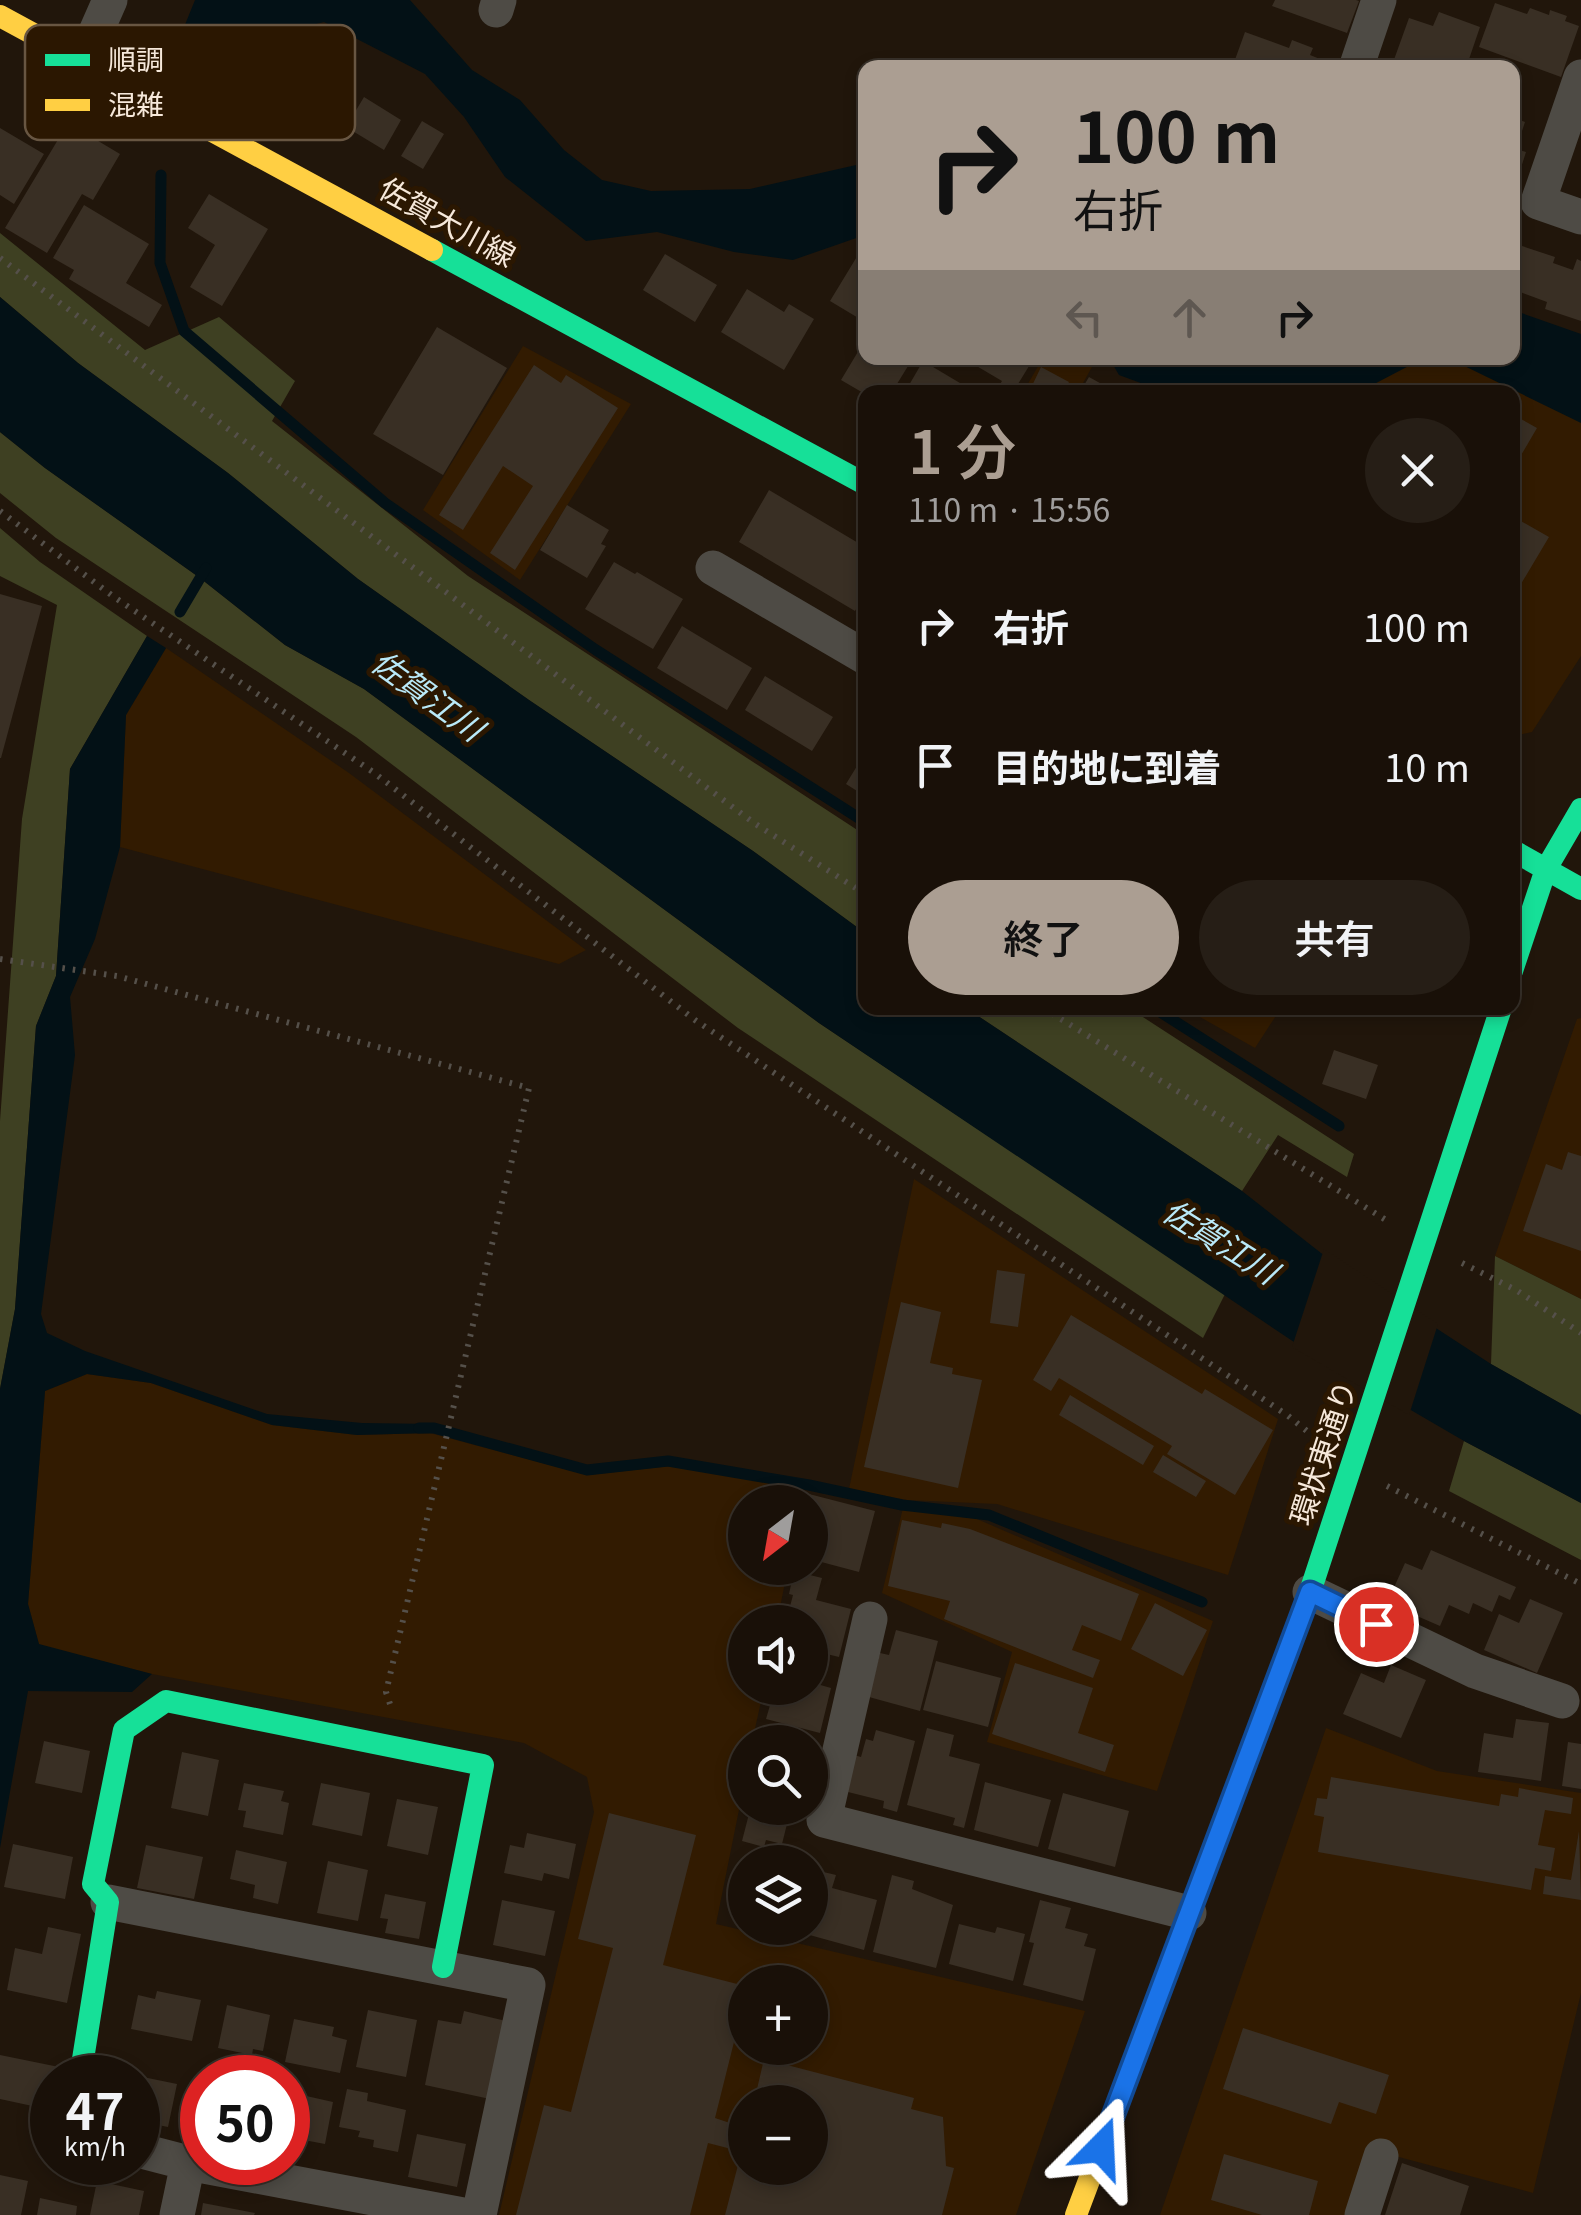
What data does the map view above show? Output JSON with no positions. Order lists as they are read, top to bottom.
{
  "streets": {
    "main road": ["佐賀大川線", "環状東通り"]
  },
  "water": ["佐賀江川"],
  "legend": ["順調", "混雑"],
  "north": "bottom left",
  "page": {
    "turn": ["100 m", "右折"],
    "heading": ["1 分", "110 m · 15:56"],
    "list": [
      {
        "name": "右折",
        "value": "100 m"
      },
      {
        "name": "目的地に到着",
        "value": "10 m"
      }
    ],
    "buttons": ["終了", "共有"],
    "map_buttons": ["+", "−"],
    "speed": "47 km/h",
    "limit": "50"
  }
}
